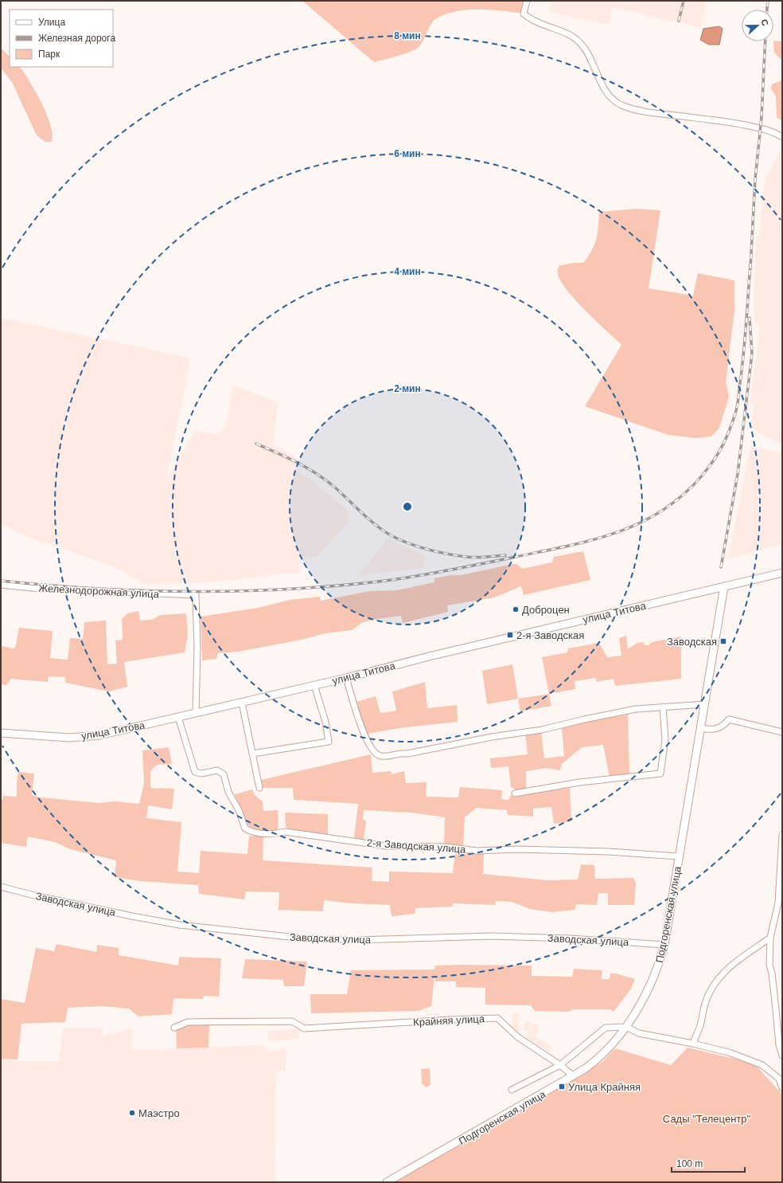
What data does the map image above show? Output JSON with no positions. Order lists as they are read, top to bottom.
{
  "streets": {
    "main road": ["улица Титова", "Подгоренская улица"],
    "street": [
      "Железнодорожная улица",
      "2-я Заводская улица",
      "Заводская улица",
      "Крайняя улица"
    ]
  },
  "crossings": [
    ["Железнодорожная улица", "улица Титова"],
    ["улица Титова", "2-я Заводская улица"],
    ["улица Титова", "Подгоренская улица"],
    ["2-я Заводская улица", "Подгоренская улица"],
    ["Заводская улица", "Подгоренская улица"],
    ["Подгоренская улица", "Крайняя улица"]
  ],
  "parks": ["Сады \"Телецентр\""],
  "places": {
    "other": ["Доброцен", "Маэстро"],
    "transit": ["2-я Заводская", "Заводская", "Улица Крайняя"]
  },
  "legend": ["Улица", "Железная дорога", "Парк"],
  "scale_bar": "100 m",
  "north": "right",
  "rings": [
    "8 мин",
    "6 мин",
    "4 мин",
    "2 мин"
  ]
}
